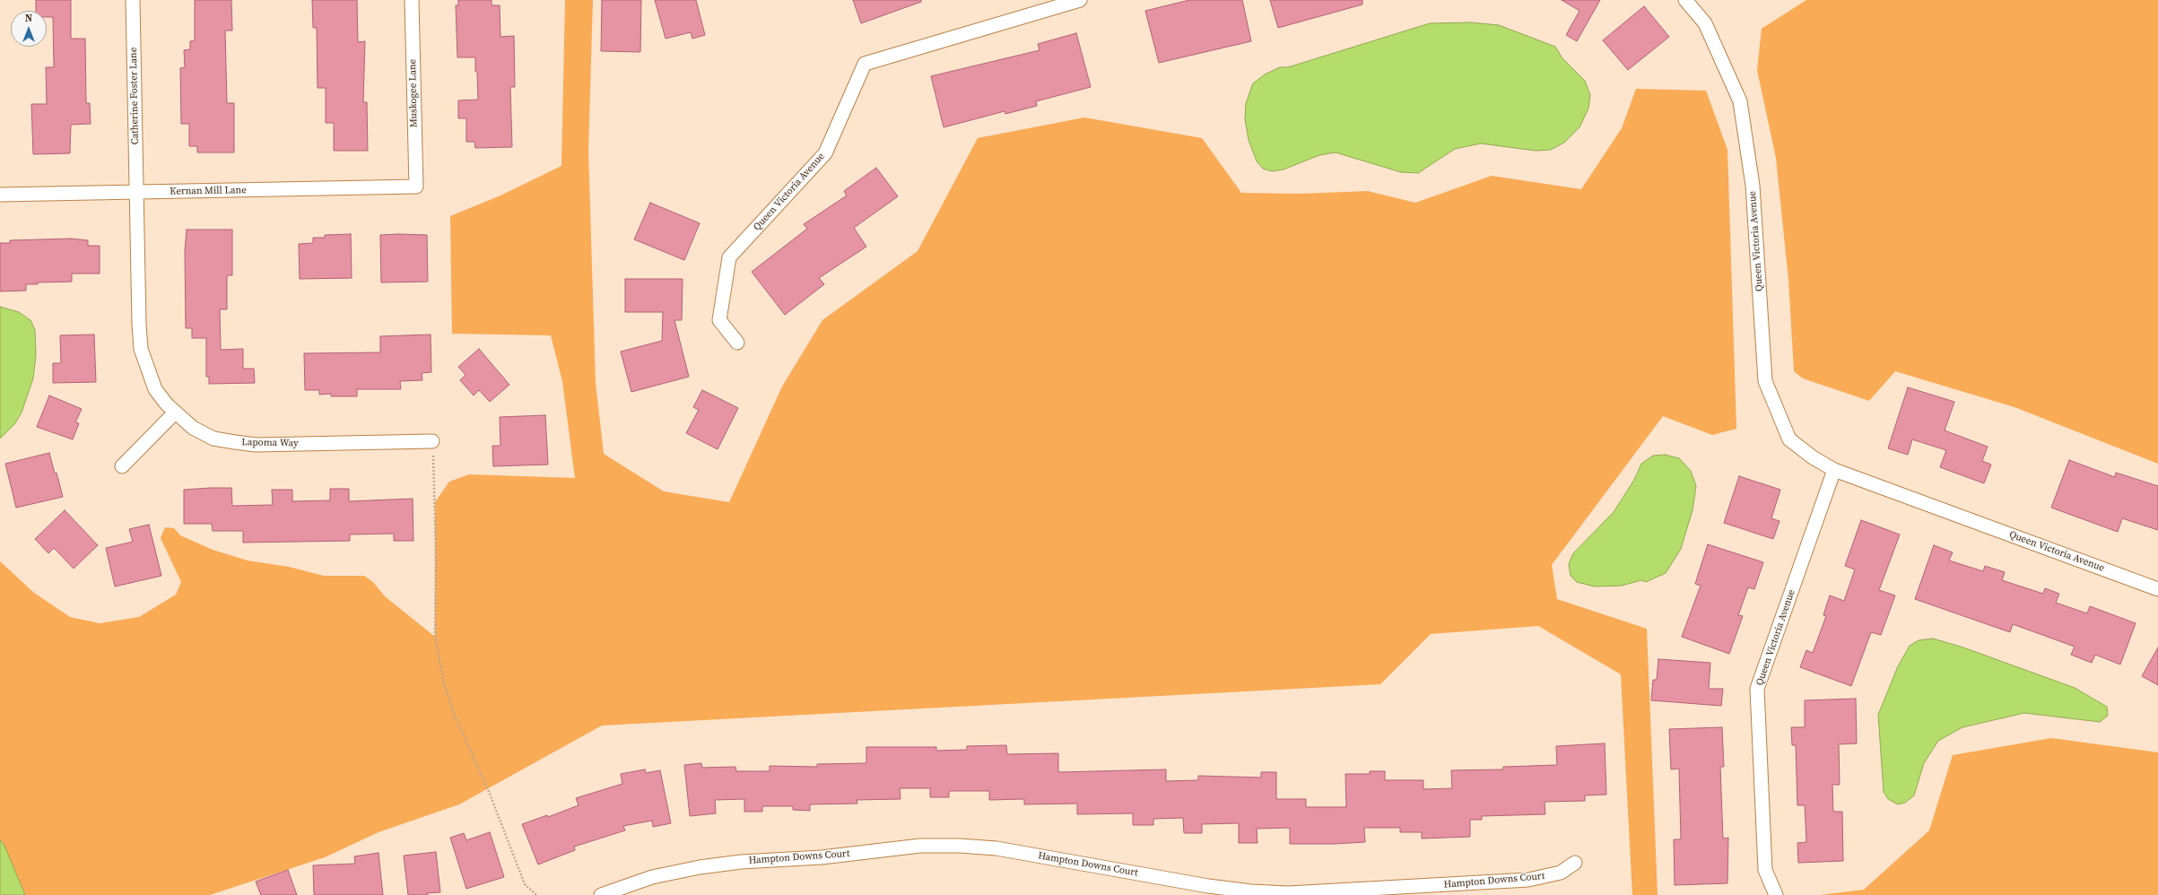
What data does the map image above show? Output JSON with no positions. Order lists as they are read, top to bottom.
{
  "streets": {
    "street": [
      "Muskogee Lane",
      "Catherine Foster Lane",
      "Kernan Mill Lane",
      "Queen Victoria Avenue",
      "Lapoma Way",
      "Hampton Downs Court"
    ]
  },
  "crossings": [
    ["Muskogee Lane", "Kernan Mill Lane"],
    ["Catherine Foster Lane", "Kernan Mill Lane"],
    ["Catherine Foster Lane", "Lapoma Way"],
    ["Kernan Mill Lane", "Lapoma Way"]
  ],
  "north": "top"
}
